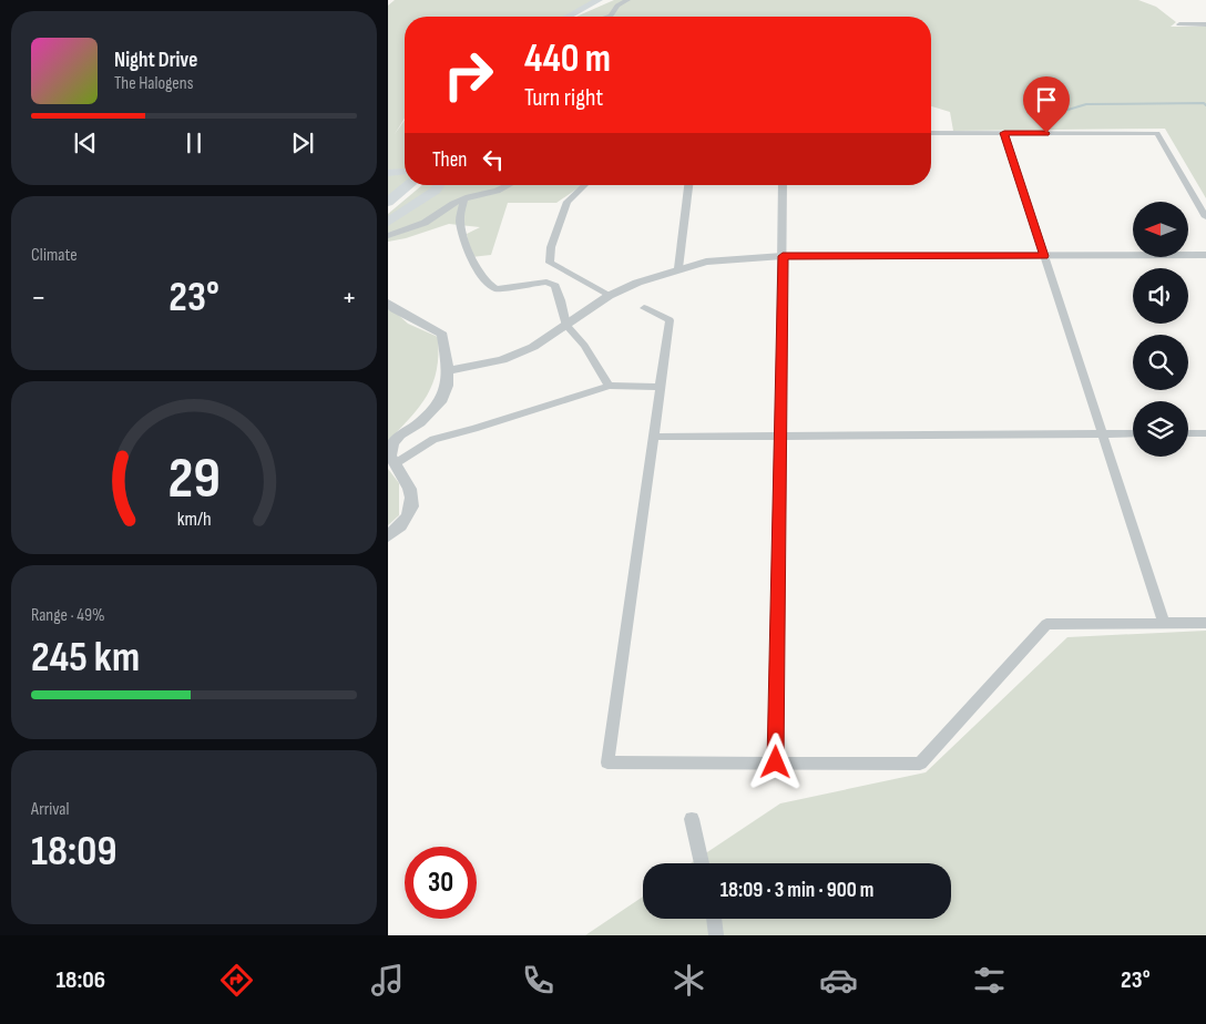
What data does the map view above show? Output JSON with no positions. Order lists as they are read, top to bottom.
{
  "north": "left",
  "page": {
    "turn": ["440 m", "Turn right"],
    "song": ["Night Drive", "The Halogens"],
    "then": "Then",
    "tile": [
      "Climate",
      ["Range · 49%", "245 km"],
      ["Arrival", "18:09"]
    ],
    "heat": ["−", "23°", "+"],
    "limit": "30",
    "trip": "18:09 · 3 min · 900 m",
    "tabs": ["18:06", "23°"],
    "gauge": ["29", "km/h"]
  }
}
